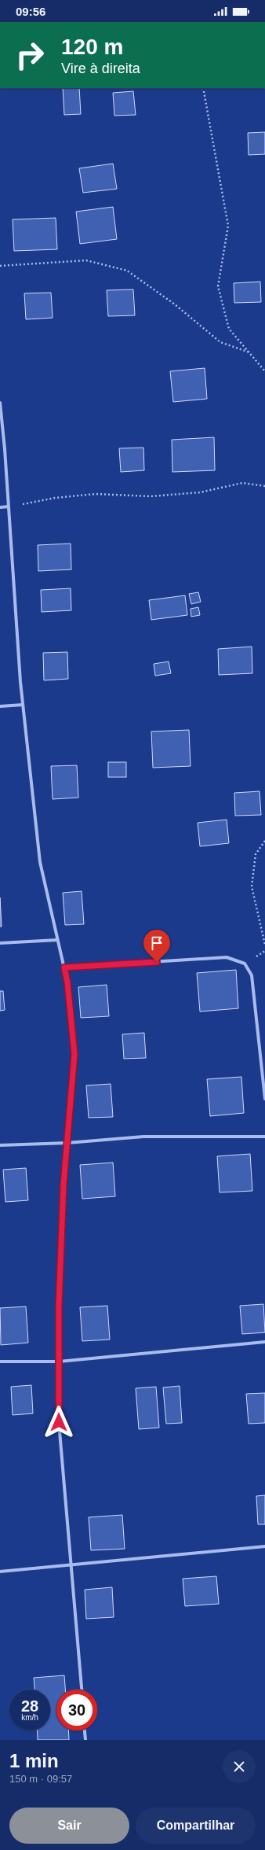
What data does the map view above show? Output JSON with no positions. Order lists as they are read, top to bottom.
{
  "page": {
    "status": "09:56",
    "turn": ["120 m", "Vire à direita"],
    "speed": "28 km/h",
    "limit": "30",
    "heading": ["1 min", "150 m · 09:57"],
    "buttons": ["Sair", "Compartilhar"]
  }
}
